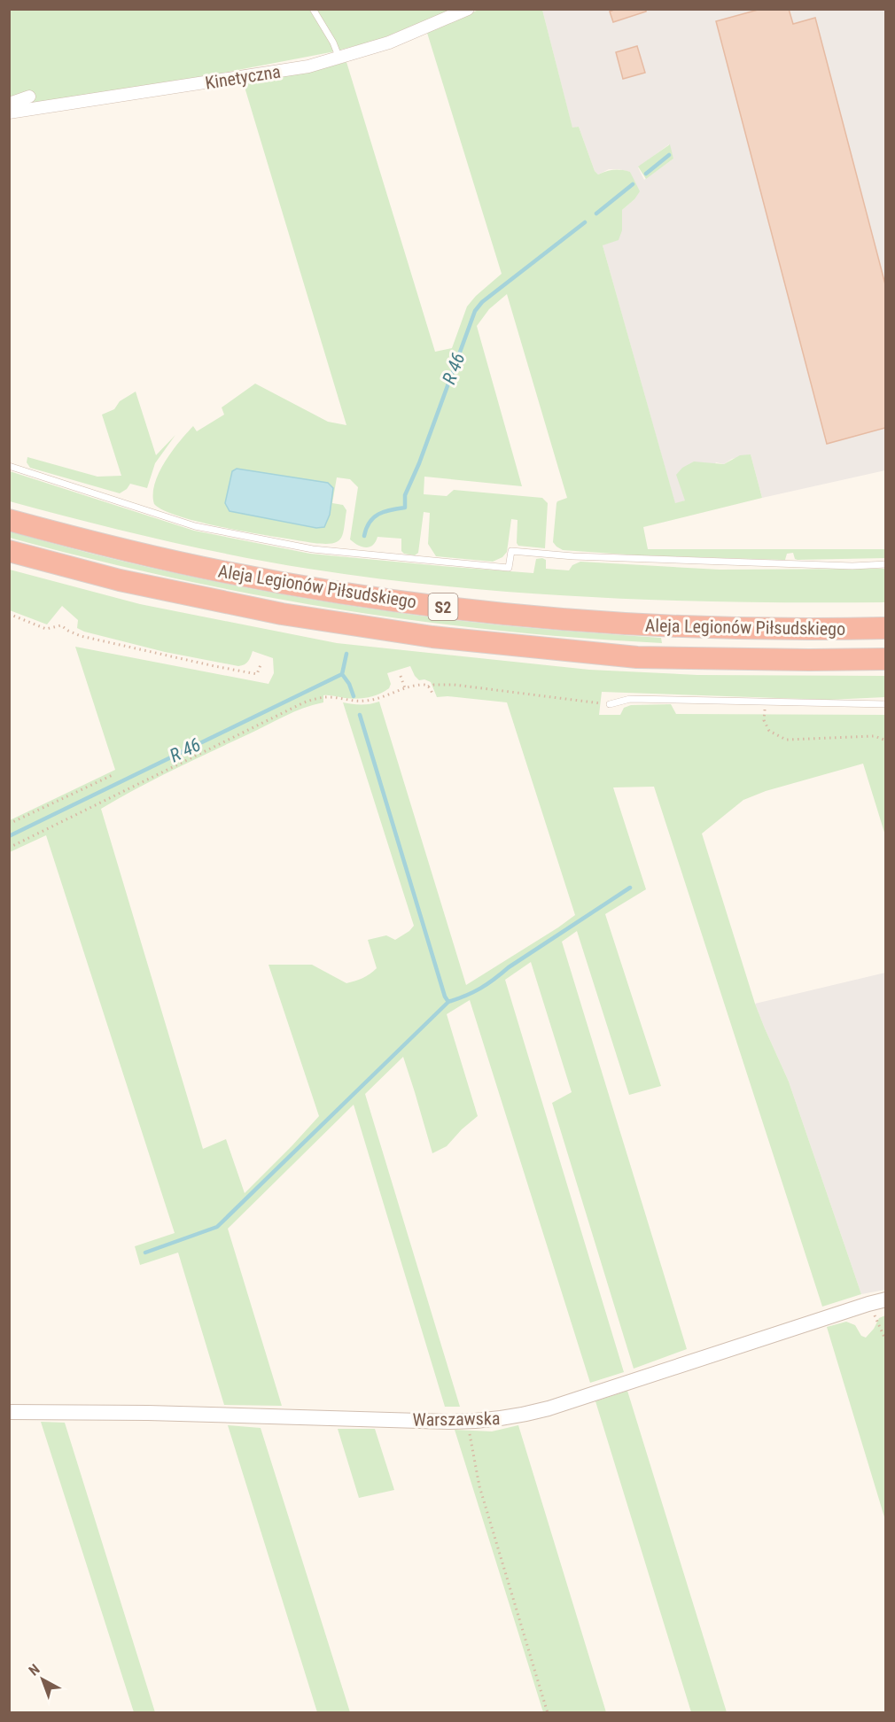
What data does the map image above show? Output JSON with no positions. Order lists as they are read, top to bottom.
{
  "streets": {
    "highway": ["Aleja Legionów Piłsudskiego", "S2"],
    "street": ["Kinetyczna", "Warszawska"]
  },
  "water": ["R 46"],
  "north": "top left"
}
